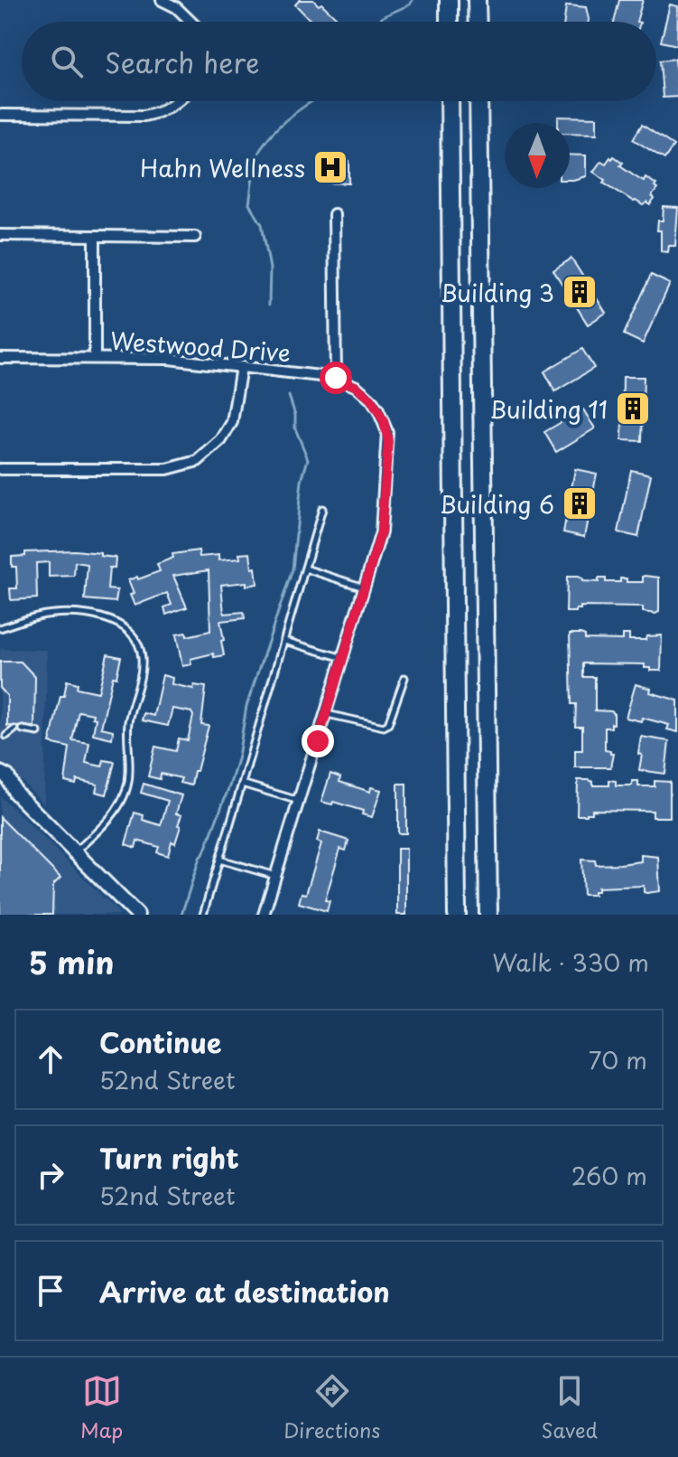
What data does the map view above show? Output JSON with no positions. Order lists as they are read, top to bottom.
{
  "streets": {
    "street": ["Westwood Drive"]
  },
  "places": {
    "hospital": ["Hahn Wellness"],
    "building": ["Building 3", "Building 11", "Building 6"]
  },
  "north": "bottom",
  "page": {
    "search": "Search here",
    "heading": ["5 min", "Walk · 330 m"],
    "list": [
      ["Continue", "52nd Street", "70 m"],
      ["Turn right", "52nd Street", "260 m"],
      "Arrive at destination"
    ],
    "nav": ["Map", "Directions", "Saved"]
  }
}
